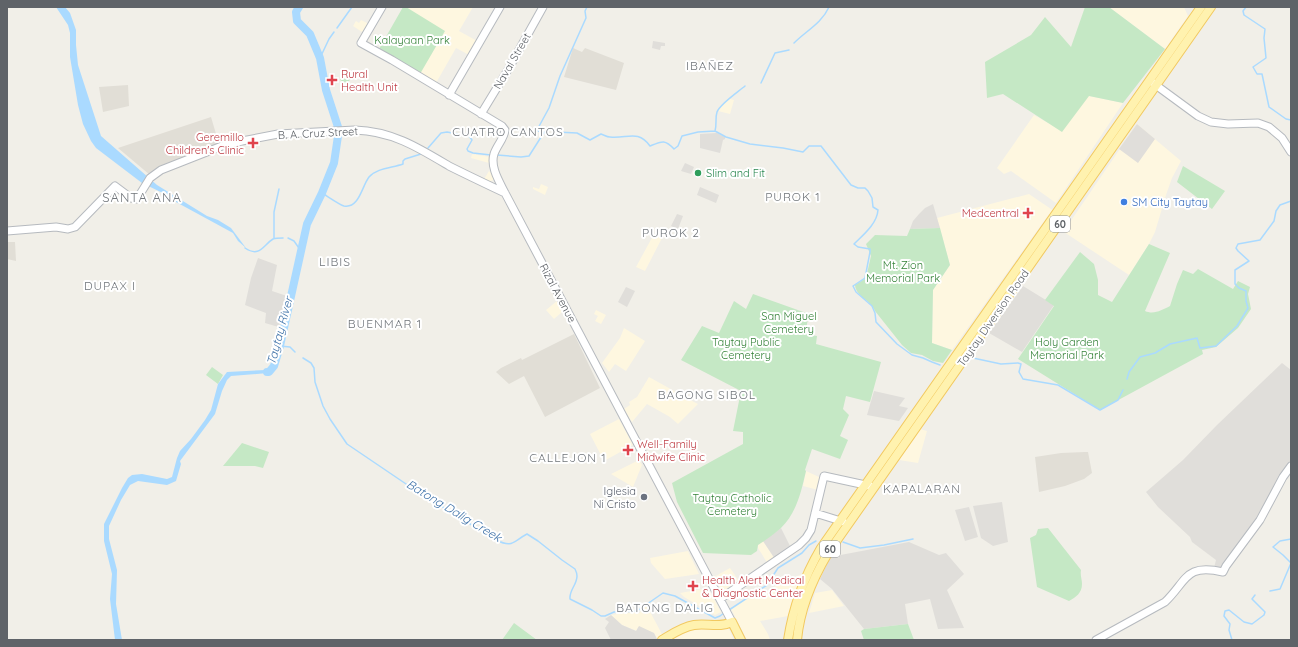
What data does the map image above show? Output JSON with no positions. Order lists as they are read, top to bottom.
{
  "streets": {
    "main road": ["60", "Rizal Avenue", "Taytay Diversion Road"],
    "street": ["Naval Street", "B. A. Cruz Street"]
  },
  "crossings": [
    ["Naval Street", "Rizal Avenue"],
    ["B. A. Cruz Street", "Rizal Avenue"]
  ],
  "districts": [
    "IBAÑEZ",
    "CUATRO CANTOS",
    "SANTA ANA",
    "PUROK 1",
    "PUROK 2",
    "LIBIS",
    "DUPAX I",
    "BUENMAR 1",
    "BAGONG SIBOL",
    "CALLEJON 1",
    "KAPALARAN",
    "BATONG DALIG"
  ],
  "water": ["Taytay River", "Batong Dalig Creek"],
  "parks": [
    "Kalayaan Park",
    "Mt. Zion Memorial Park",
    "San Miguel Cemetery",
    "Taytay Public Cemetery",
    "Holy Garden Memorial Park",
    "Taytay Catholic Cemetery"
  ],
  "places": {
    "health": [
      "Rural Health Unit",
      "Geremillo Children's Clinic",
      "Medcentral",
      "Well-Family Midwife Clinic",
      "Health Alert Medical & Diagnostic Center"
    ],
    "other": ["Slim and Fit", "SM City Taytay", "Iglesia Ni Cristo"]
  }
}
